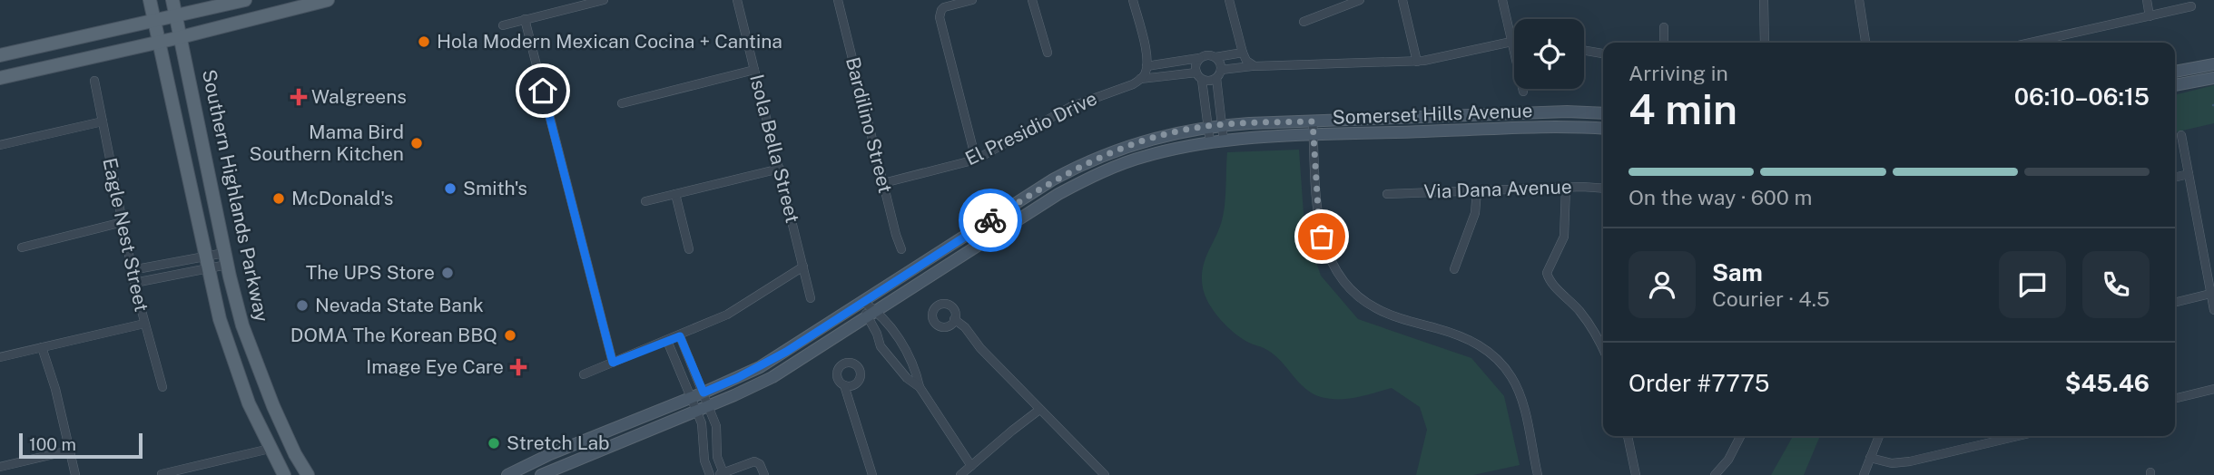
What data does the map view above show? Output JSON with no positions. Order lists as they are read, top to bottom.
{
  "streets": {
    "main road": ["Somerset Hills Avenue", "Southern Highlands Parkway"],
    "street": [
      "Bardilino Street",
      "El Presidio Drive",
      "Isola Bella Street",
      "Via Dana Avenue",
      "Eagle Nest Street"
    ]
  },
  "crossings": [
    ["Bardilino Street", "El Presidio Drive"]
  ],
  "places": {
    "other": [
      "Hola Modern Mexican Cocina + Cantina",
      "Mama Bird Southern Kitchen",
      "Smith's",
      "McDonald's",
      "The UPS Store",
      "Nevada State Bank",
      "DOMA The Korean BBQ",
      "Stretch Lab"
    ],
    "health": ["Walgreens", "Image Eye Care"]
  },
  "scale_bar": "100 m",
  "page": {
    "heading": ["4 min", "Arriving in", "06:10–06:15"],
    "panel": [
      "Sam",
      "Courier · 4.5",
      "Order #7775",
      "$45.46"
    ],
    "bar": "On the way · 600 m",
    "scale": "100 m"
  }
}
